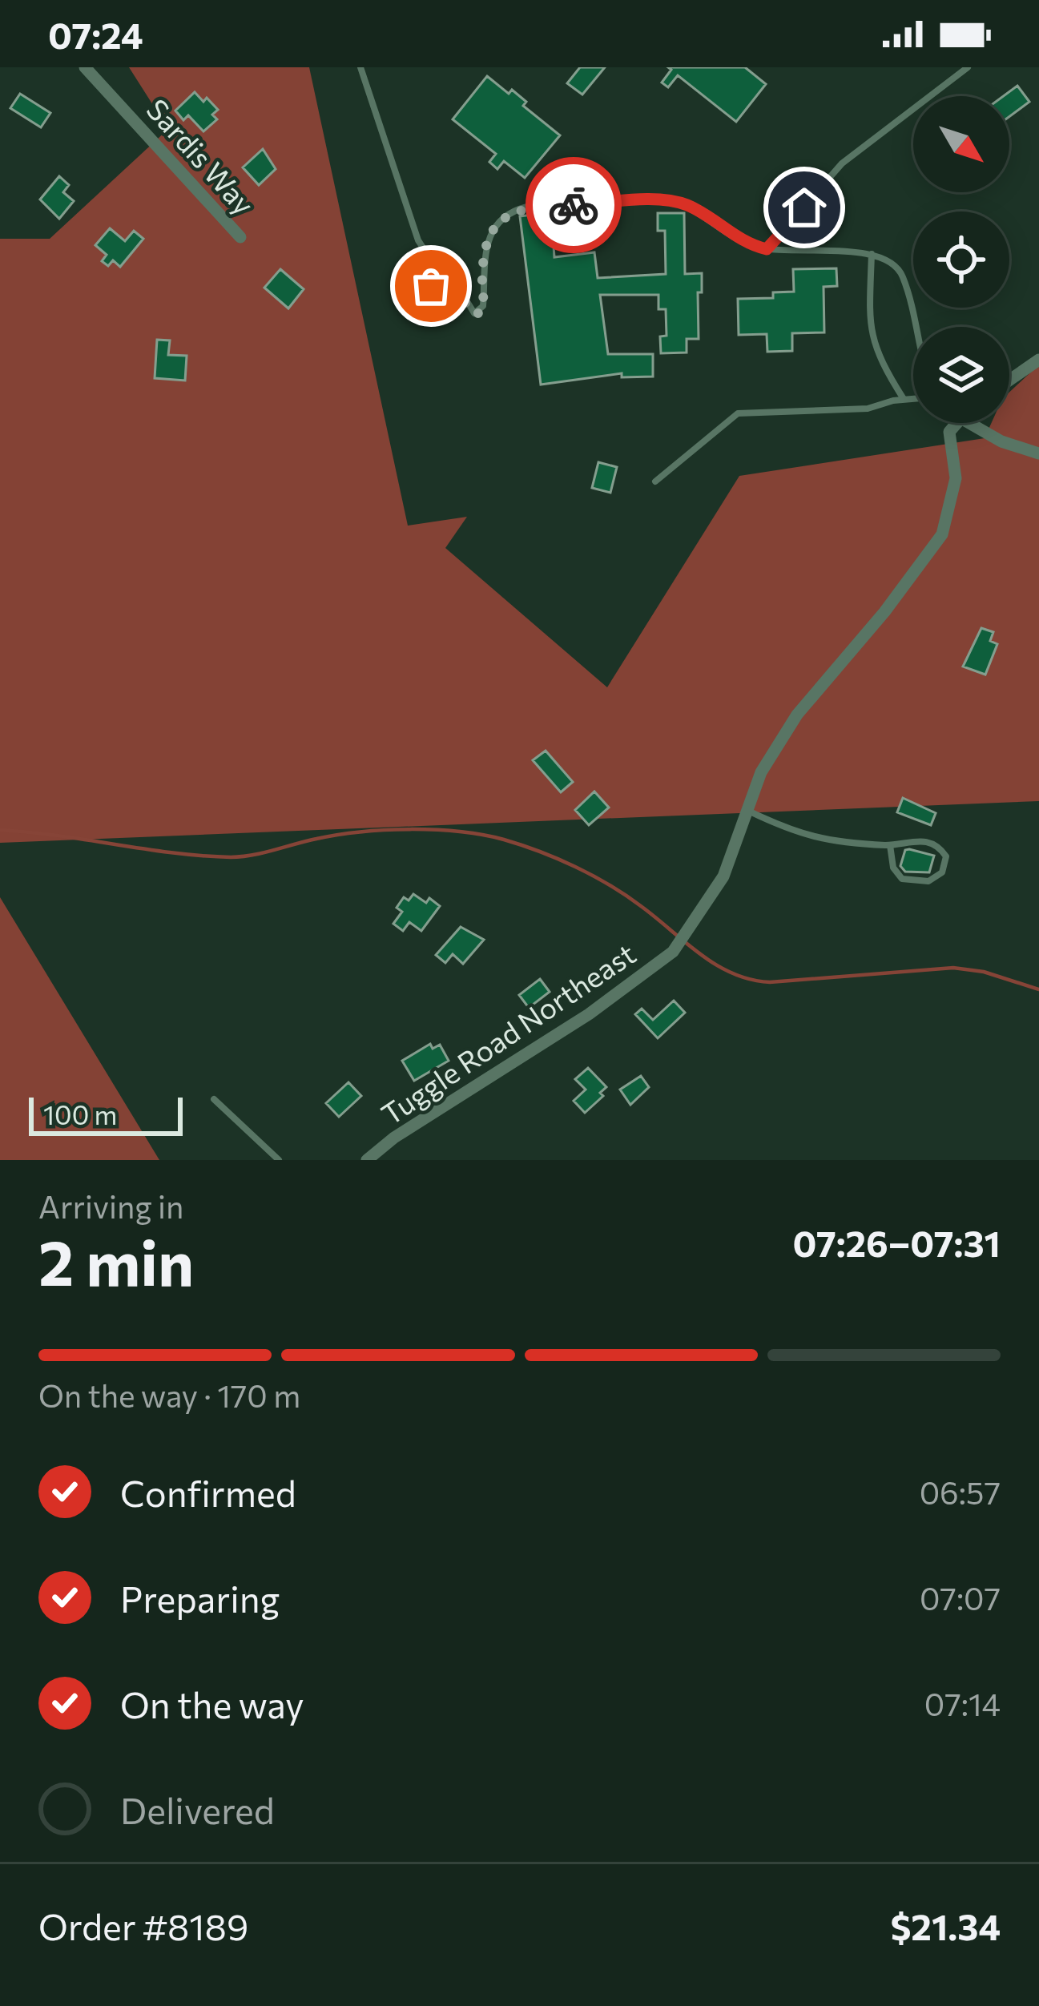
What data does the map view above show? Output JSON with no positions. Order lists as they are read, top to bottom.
{
  "streets": {
    "street": ["Sardis Way", "Tuggle Road Northeast"]
  },
  "scale_bar": "100 m",
  "north": "bottom right",
  "page": {
    "status": "07:24",
    "scale": "100 m",
    "heading": ["2 min", "Arriving in", "07:26–07:31"],
    "panel": ["Order #8189", "$21.34"],
    "bar": "On the way · 170 m",
    "list": [
      ["Confirmed", "06:57"],
      ["Preparing", "07:07"],
      ["On the way", "07:14"],
      "Delivered"
    ]
  }
}
